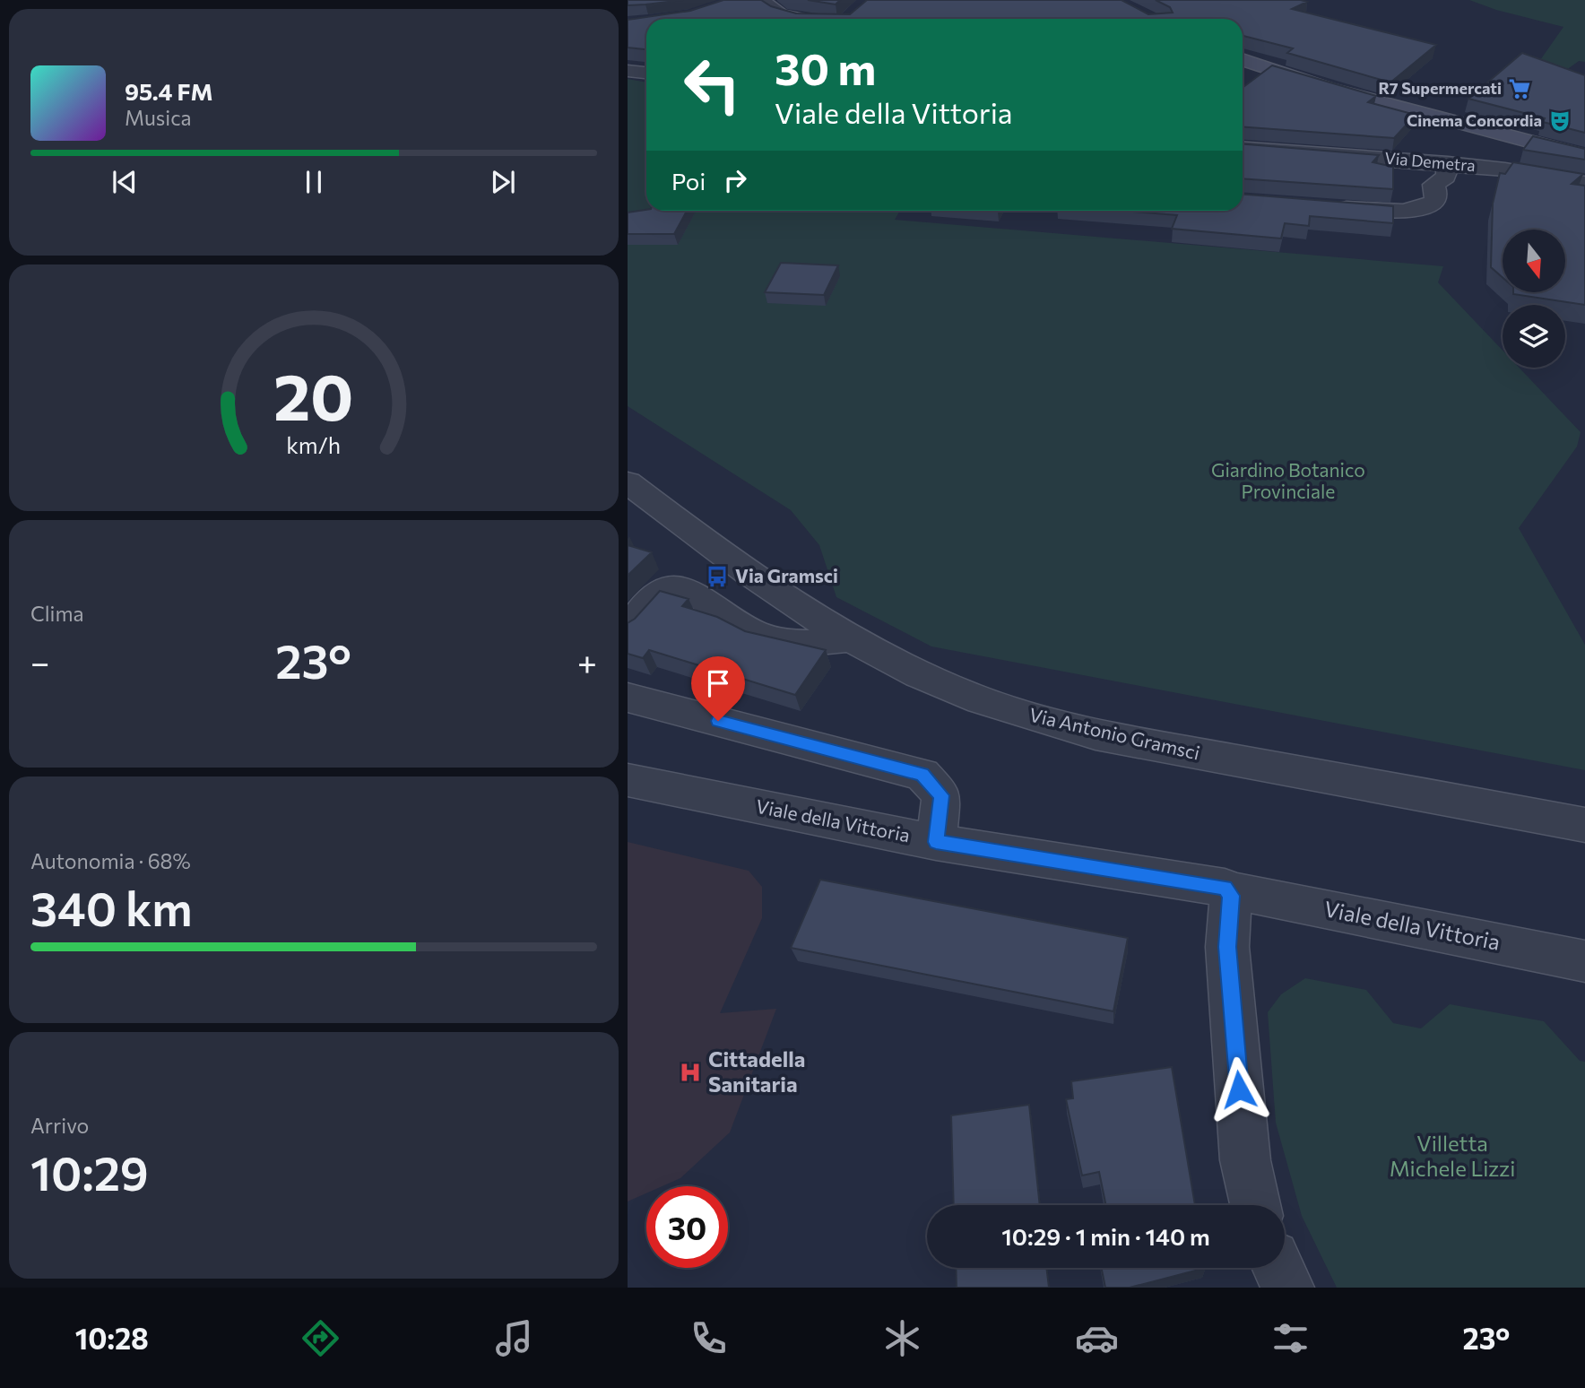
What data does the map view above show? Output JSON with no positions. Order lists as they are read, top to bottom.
{
  "streets": {
    "street": ["Via Demetra", "Via Antonio Gramsci", "Viale della Vittoria"]
  },
  "parks": ["Giardino Botanico Provinciale", "Villetta Michele Lizzi"],
  "places": {
    "supermarket": ["R7 Supermercati"],
    "theatre": ["Cinema Concordia"],
    "bus stop": ["Via Gramsci"],
    "hospital": ["Cittadella Sanitaria"]
  },
  "north": "bottom",
  "page": {
    "turn": ["30 m", "Viale della Vittoria"],
    "song": ["95.4 FM", "Musica"],
    "then": "Poi",
    "tile": [
      "Clima",
      ["Autonomia · 68%", "340 km"],
      ["Arrivo", "10:29"]
    ],
    "heat": ["−", "23°", "+"],
    "limit": "30",
    "trip": "10:29 · 1 min · 140 m",
    "tabs": ["10:28", "23°"],
    "gauge": ["20", "km/h"]
  }
}
